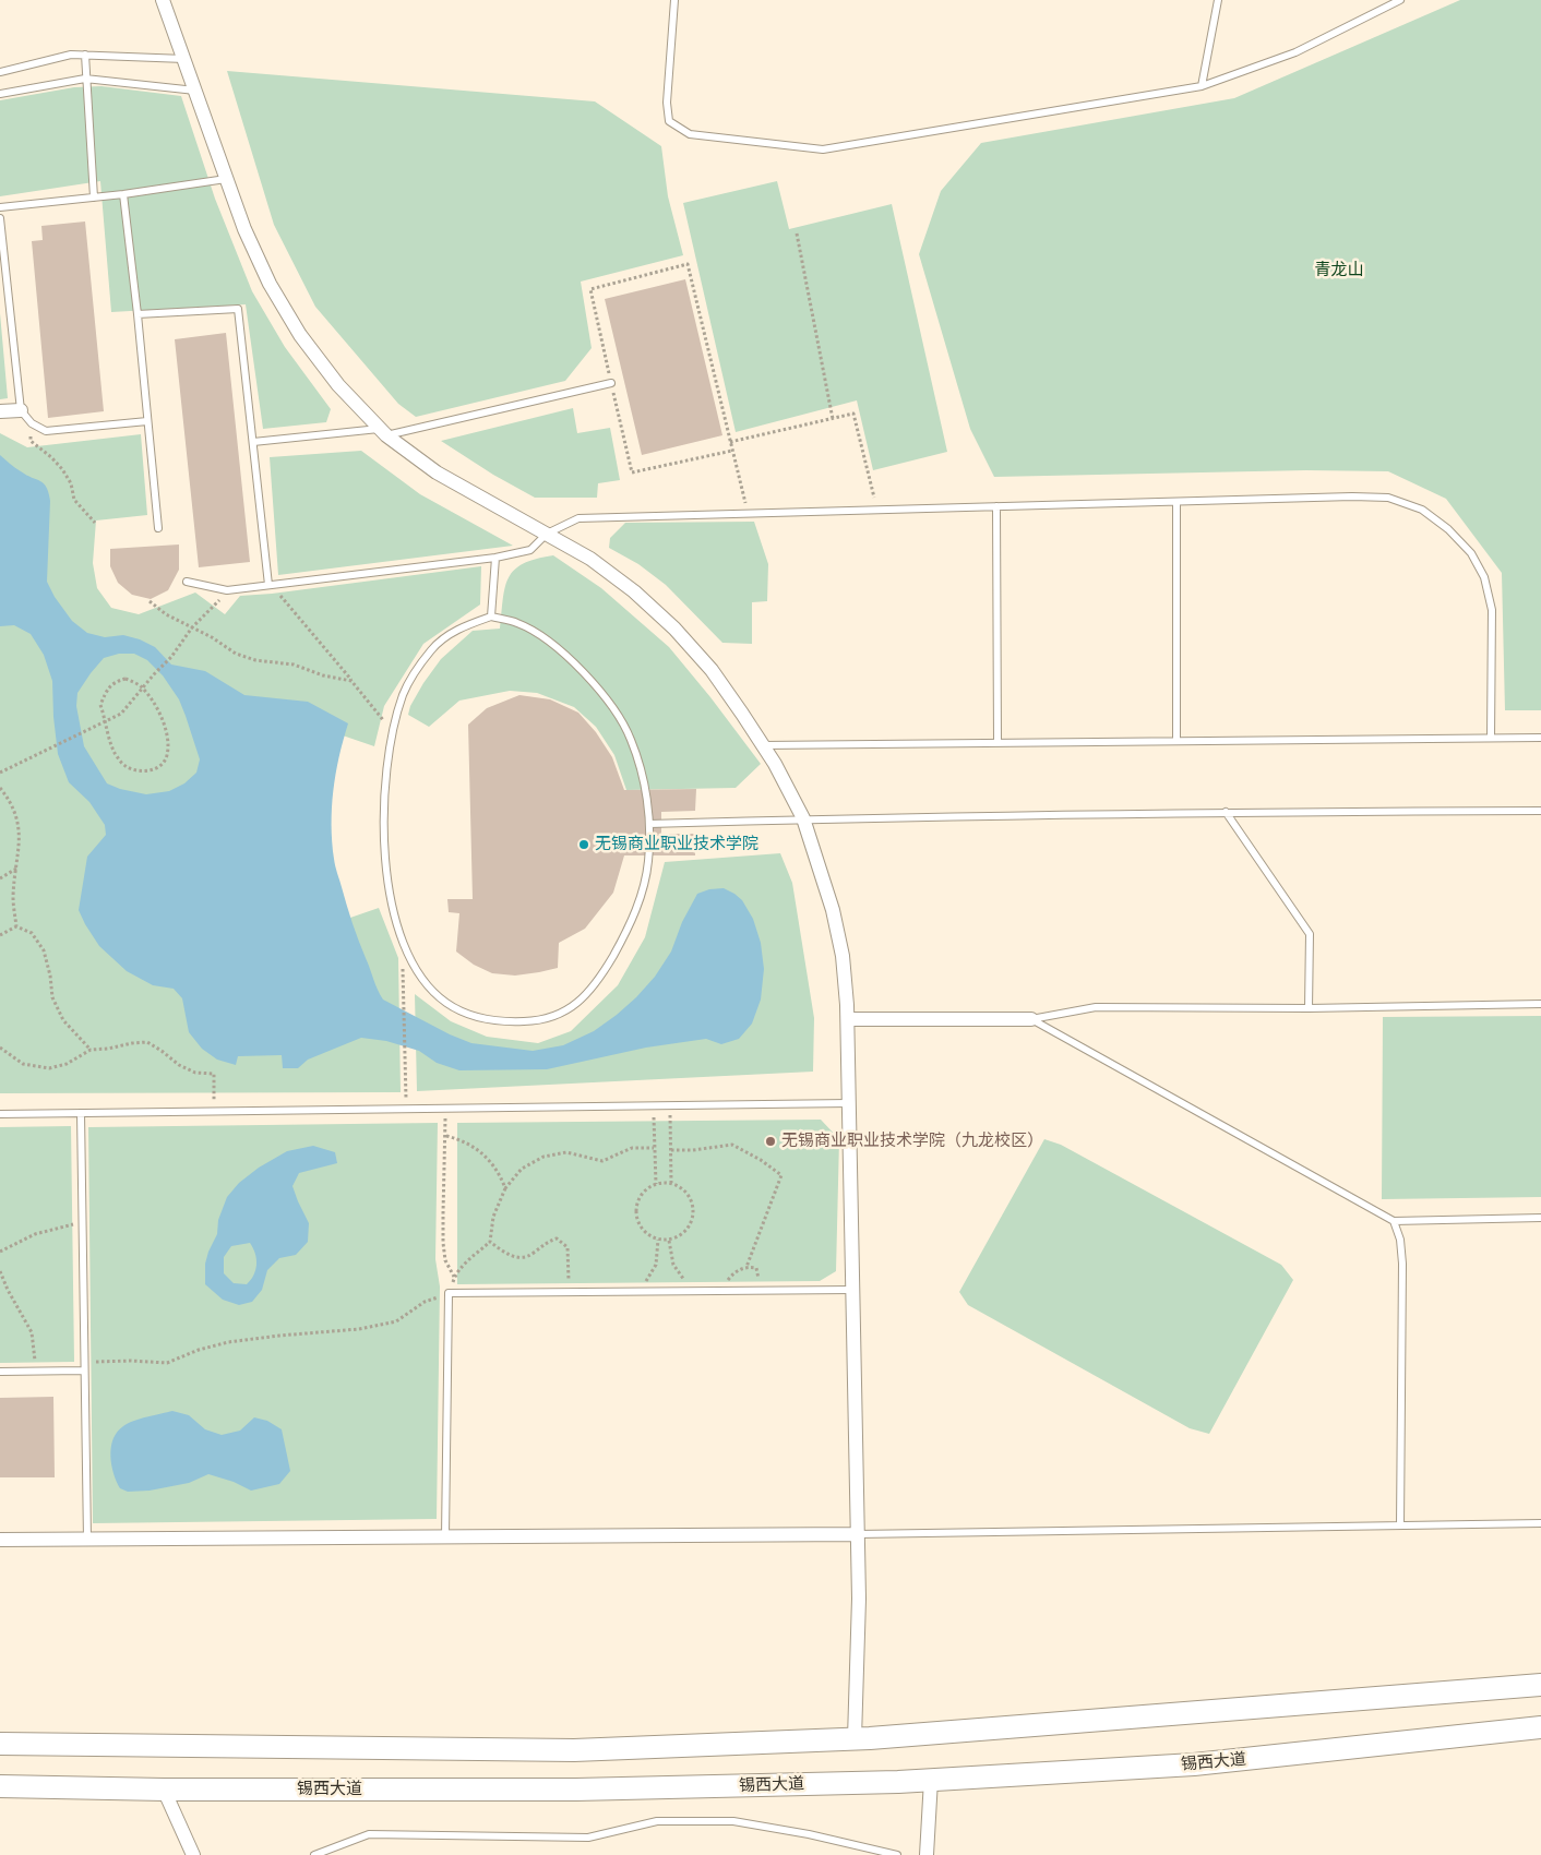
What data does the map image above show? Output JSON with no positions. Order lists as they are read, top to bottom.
{
  "streets": {
    "main road": ["锡西大道"]
  },
  "parks": ["青龙山"],
  "places": ["无锡商业职业技术学院", "无锡商业职业技术学院（九龙校区）"]
}
